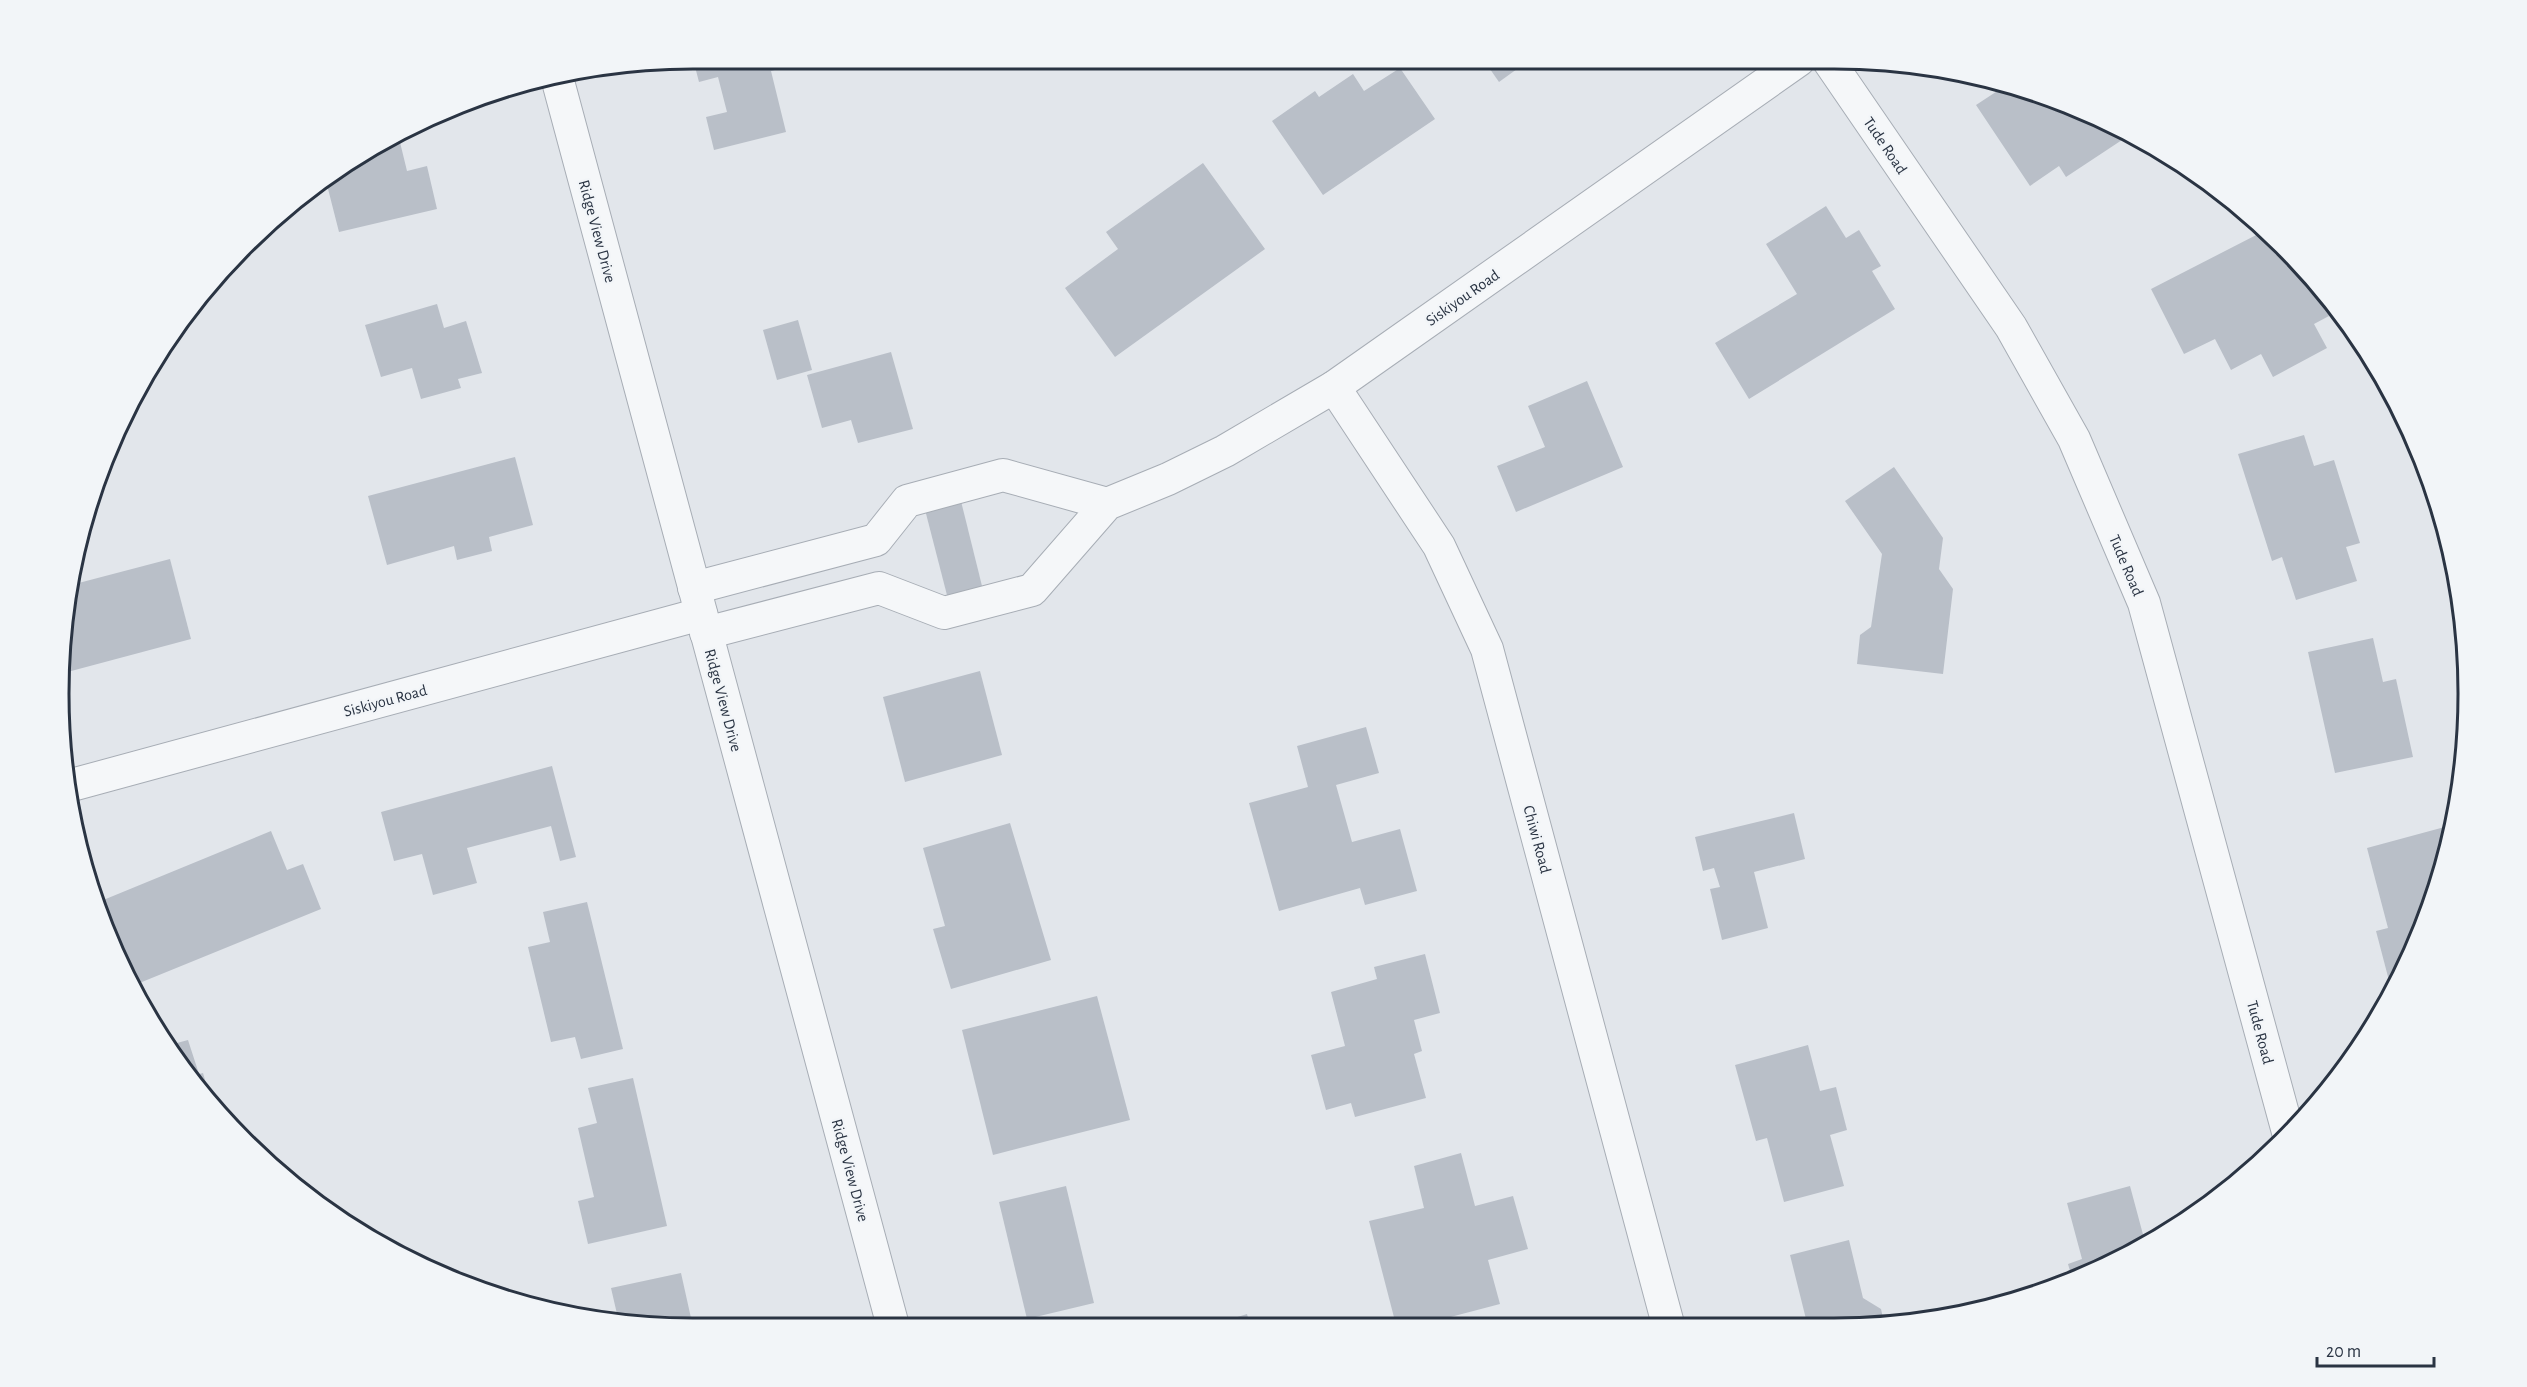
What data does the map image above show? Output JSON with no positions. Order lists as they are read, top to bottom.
{
  "streets": {
    "street": [
      "Tude Road",
      "Ridge View Drive",
      "Siskiyou Road",
      "Chiwi Road"
    ]
  },
  "crossings": [
    ["Ridge View Drive", "Siskiyou Road"],
    ["Siskiyou Road", "Chiwi Road"]
  ],
  "scale_bar": "20 m"
}
